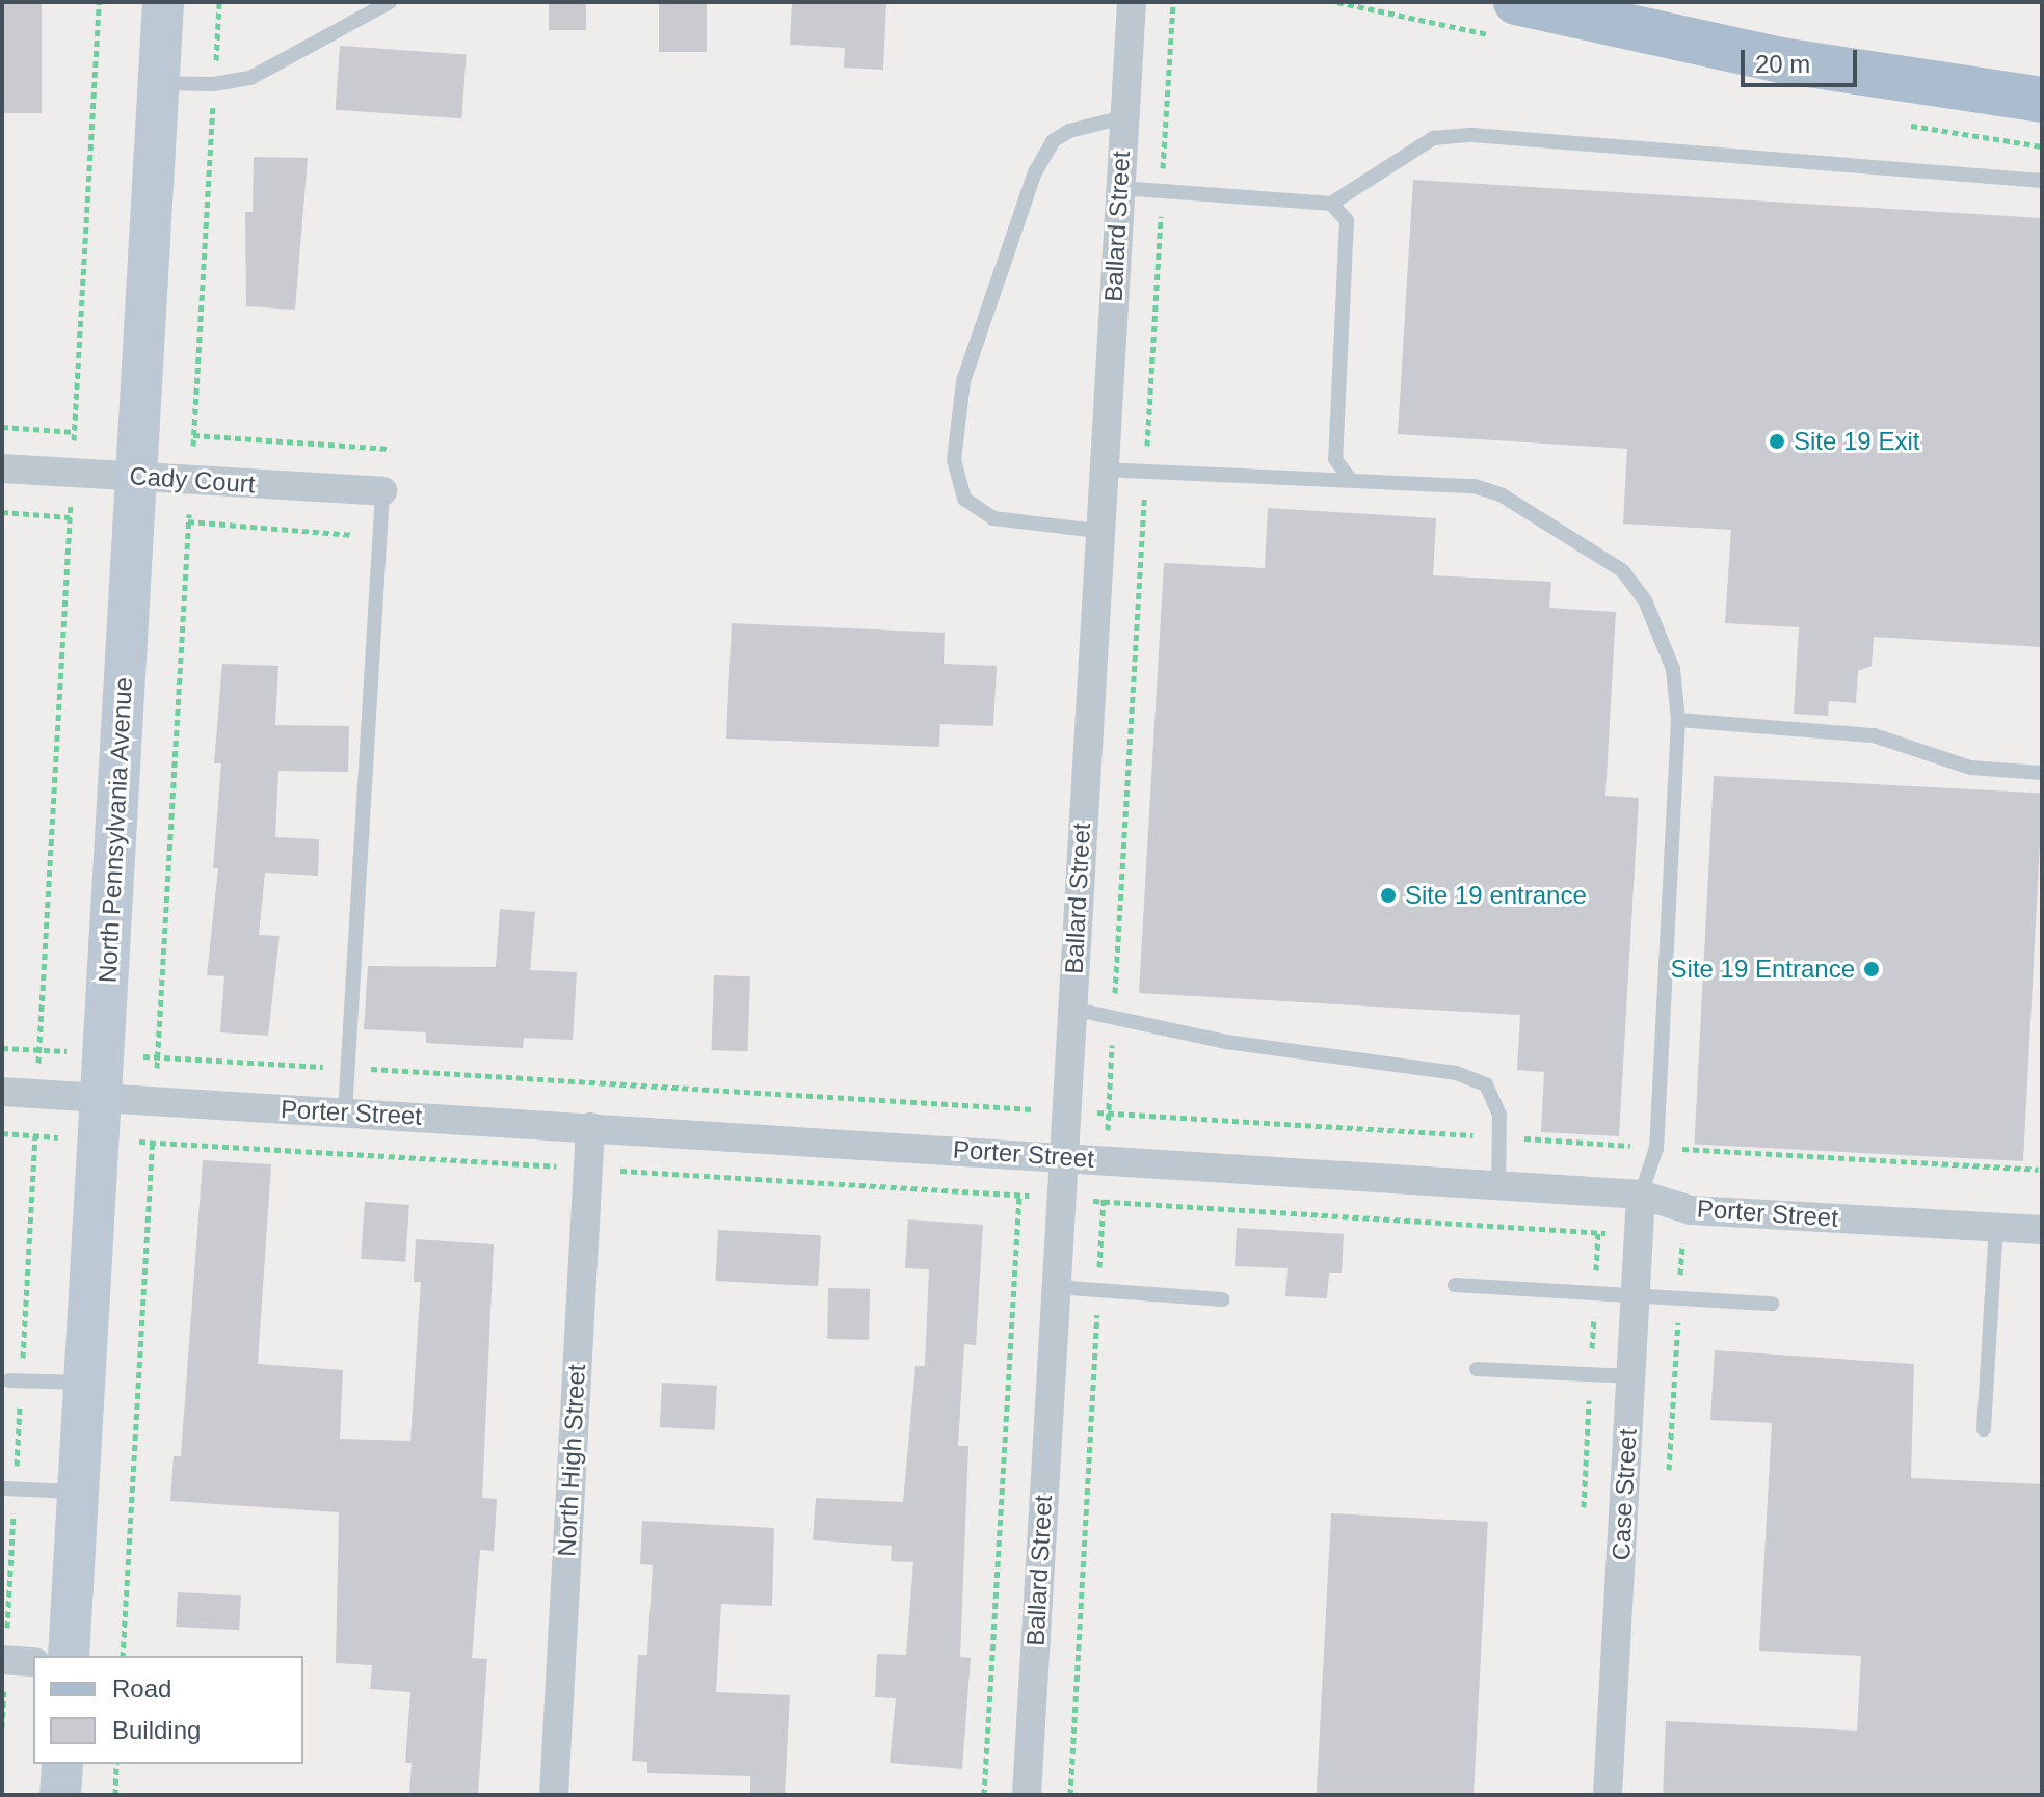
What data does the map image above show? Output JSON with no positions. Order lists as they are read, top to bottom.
{
  "streets": {
    "street": [
      "Ballard Street",
      "Cady Court",
      "North Pennsylvania Avenue",
      "Porter Street",
      "North High Street",
      "Case Street"
    ]
  },
  "crossings": [
    ["Ballard Street", "Porter Street"],
    ["Cady Court", "North Pennsylvania Avenue"],
    ["North Pennsylvania Avenue", "Porter Street"],
    ["Porter Street", "North High Street"],
    ["Porter Street", "Case Street"]
  ],
  "places": ["Site 19 Exit", "Site 19 entrance", "Site 19 Entrance"],
  "legend": ["Road", "Building"],
  "scale_bar": "20 m"
}
